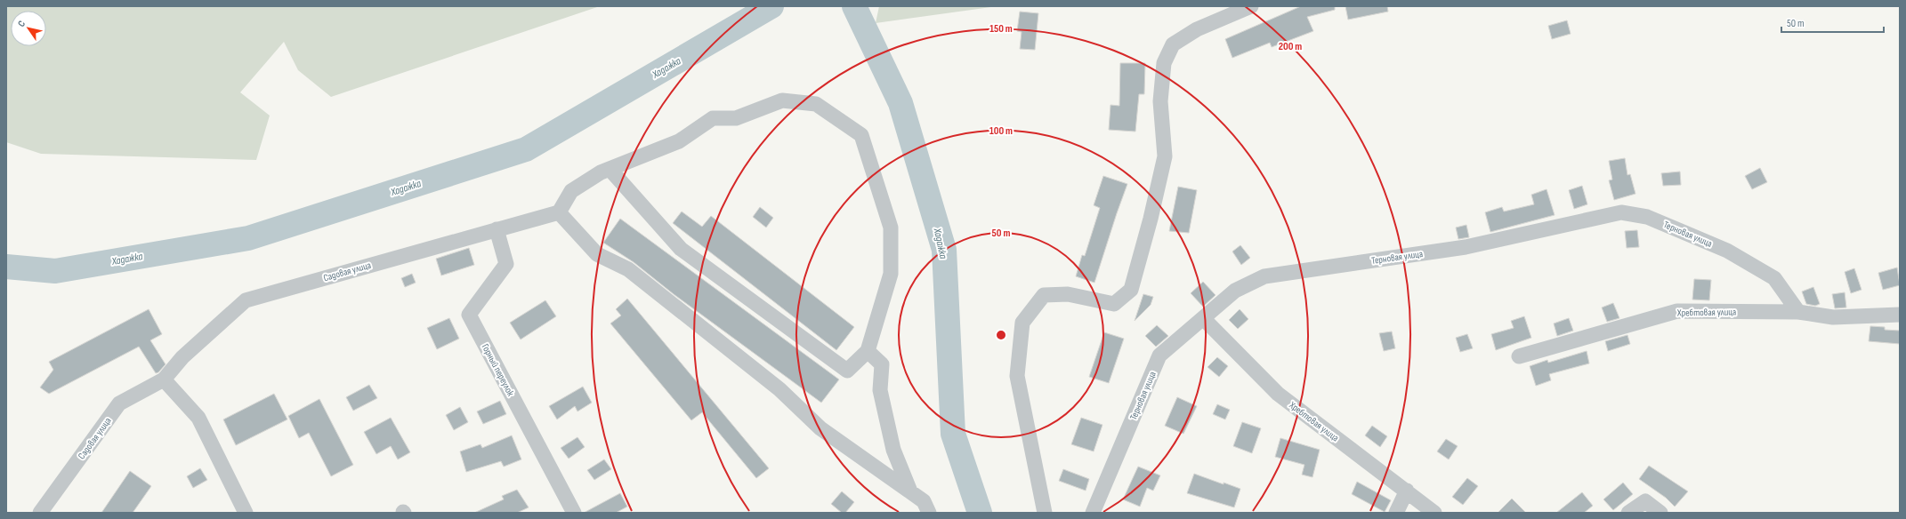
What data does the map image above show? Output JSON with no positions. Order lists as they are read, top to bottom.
{
  "streets": {
    "street": [
      "Терновая улица",
      "Садовая улица",
      "Хребтовая улица",
      "Горный переулок"
    ]
  },
  "crossings": [
    ["Терновая улица", "Хребтовая улица"],
    ["Садовая улица", "Горный переулок"]
  ],
  "water": ["Хадажка"],
  "scale_bar": "50 m",
  "north": "top left",
  "rings": [
    "150 m",
    "200 m",
    "100 m",
    "50 m"
  ]
}
